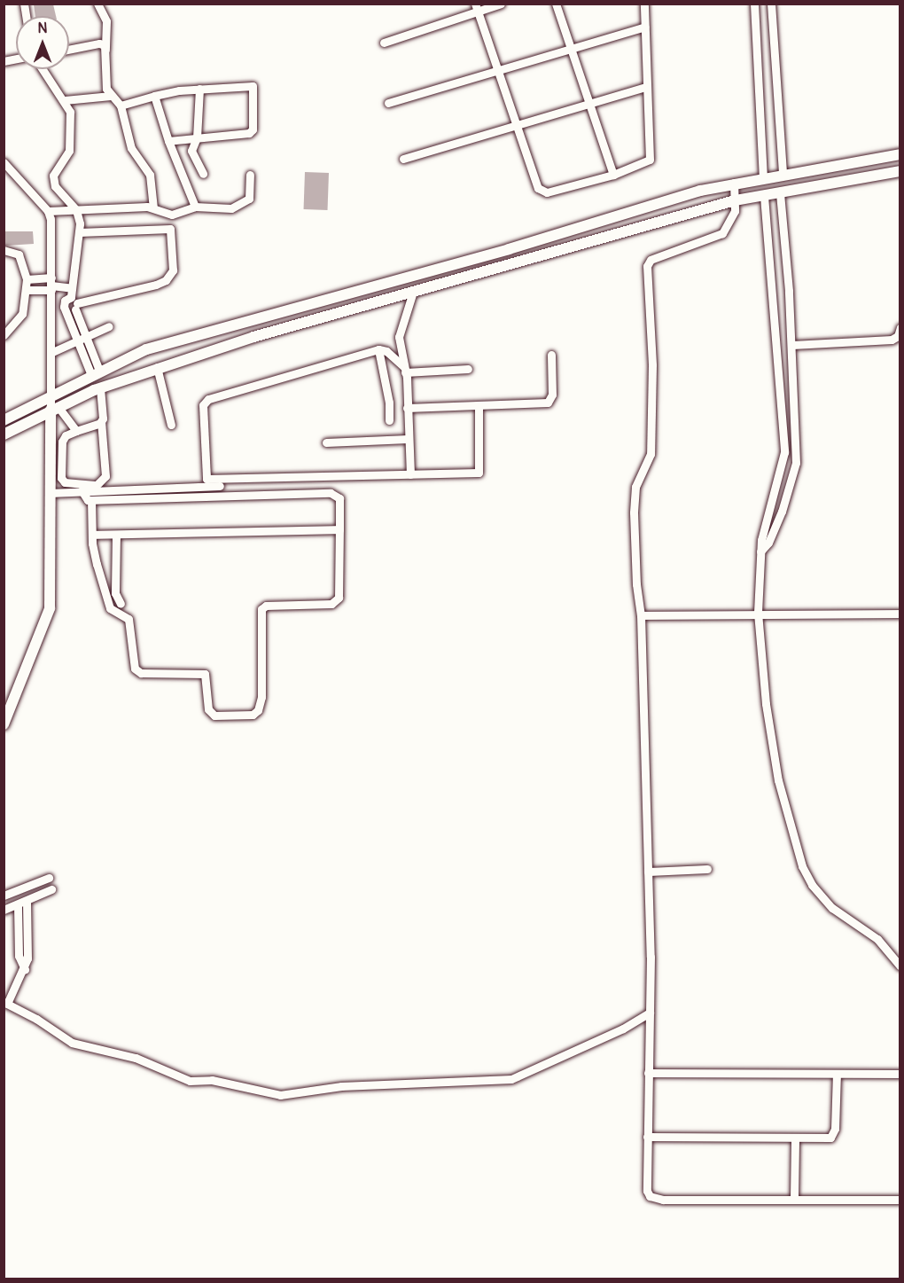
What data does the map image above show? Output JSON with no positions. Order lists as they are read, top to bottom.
{
  "north": "top"
}
